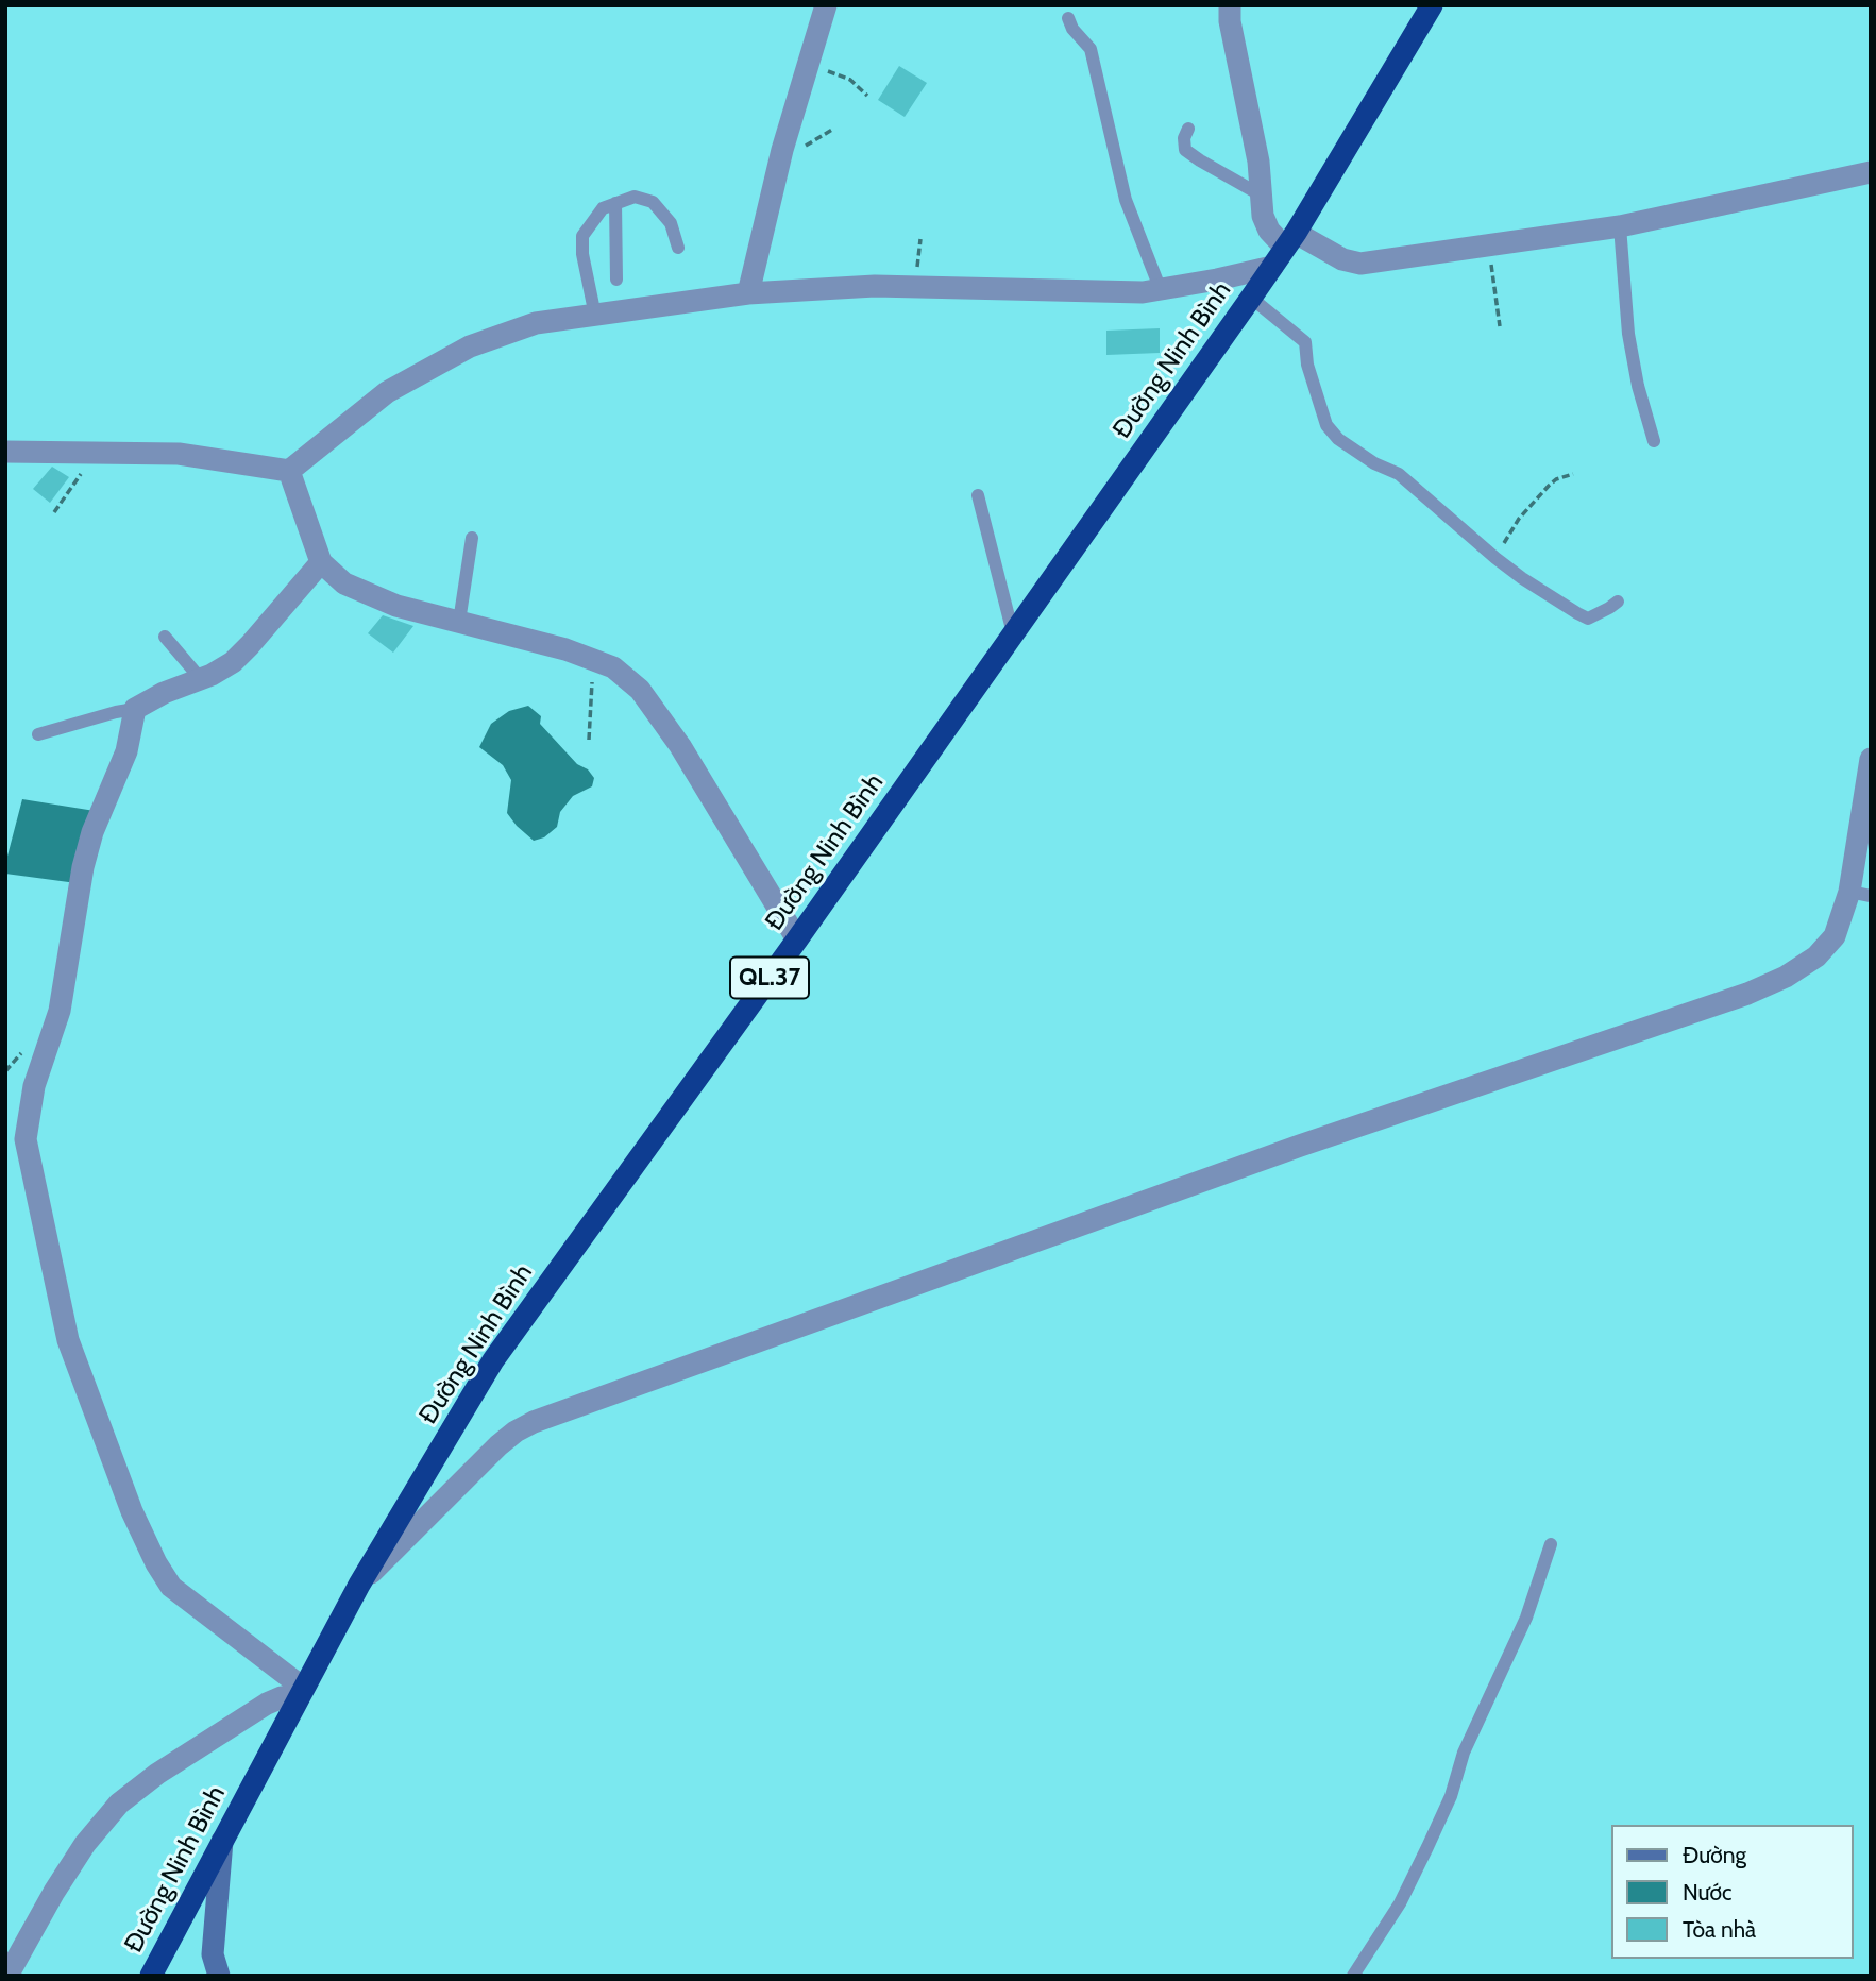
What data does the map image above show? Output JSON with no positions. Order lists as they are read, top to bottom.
{
  "streets": {
    "highway": ["Đường Ninh Bình", "QL.37"]
  },
  "legend": ["Đường", "Nước", "Tòa nhà"]
}
